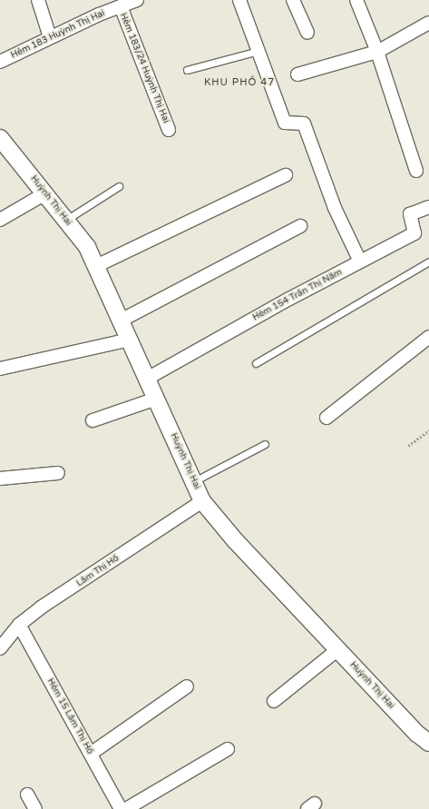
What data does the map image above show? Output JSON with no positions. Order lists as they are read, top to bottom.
{
  "streets": {
    "street": [
      "Hẻm 183 Huỳnh Thị Hai",
      "Hẻm 183/24 Huỳnh Thị Hai",
      "Huỳnh Thị Hai",
      "Hẻm 154 Trần Thị Năm",
      "Lâm Thị Hố",
      "Hẻm 15 Lâm Thị Hố"
    ]
  },
  "crossings": [
    ["Hẻm 183 Huỳnh Thị Hai", "Hẻm 183/24 Huỳnh Thị Hai"],
    ["Huỳnh Thị Hai", "Hẻm 154 Trần Thị Năm"],
    ["Huỳnh Thị Hai", "Lâm Thị Hố"],
    ["Lâm Thị Hố", "Hẻm 15 Lâm Thị Hố"]
  ],
  "districts": ["KHU PHỐ 47"]
}
